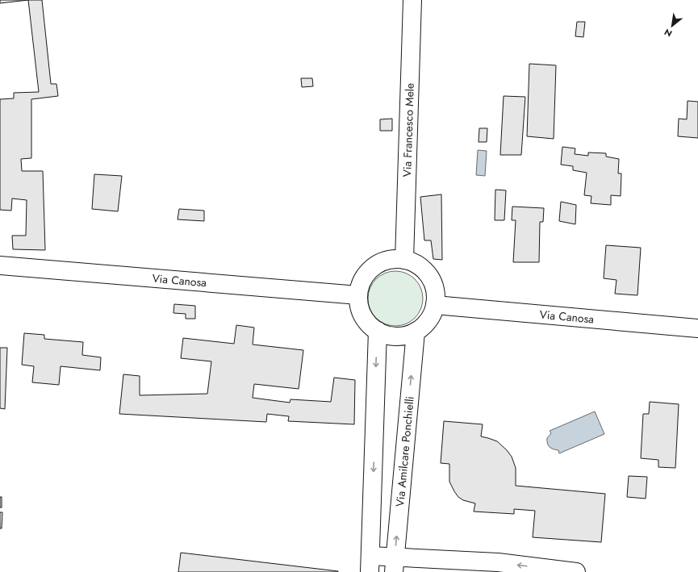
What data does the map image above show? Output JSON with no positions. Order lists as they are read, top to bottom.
{
  "streets": {
    "main road": ["Via Francesco Mele", "Via Canosa", "Via Amilcare Ponchielli"]
  },
  "crossings": [
    ["Via Francesco Mele", "Via Canosa"],
    ["Via Francesco Mele", "Via Amilcare Ponchielli"],
    ["Via Canosa", "Via Amilcare Ponchielli"]
  ],
  "north": "bottom left"
}
